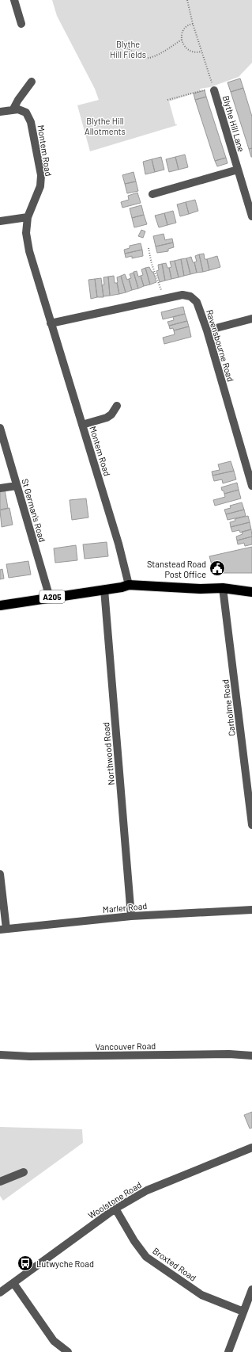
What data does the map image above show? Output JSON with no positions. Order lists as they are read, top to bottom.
{
  "streets": {
    "highway": ["A205"],
    "street": [
      "Blythe Hill Lane",
      "Montem Road",
      "Ravensbourne Road",
      "St German's Road",
      "Carholme Road",
      "Northwood Road",
      "Marler Road",
      "Vancouver Road",
      "Woolstone Road",
      "Broxted Road"
    ]
  },
  "crossings": [
    ["Montem Road", "Ravensbourne Road"],
    ["Montem Road", "A205"],
    ["St German's Road", "A205"],
    ["A205", "Carholme Road"],
    ["A205", "Northwood Road"],
    ["Northwood Road", "Marler Road"],
    ["Woolstone Road", "Broxted Road"]
  ],
  "parks": ["Blythe Hill Fields", "Blythe Hill Allotments"],
  "places": {
    "public building": ["Stanstead Road Post Office"],
    "bus stop": ["Lutwyche Road"]
  }
}
